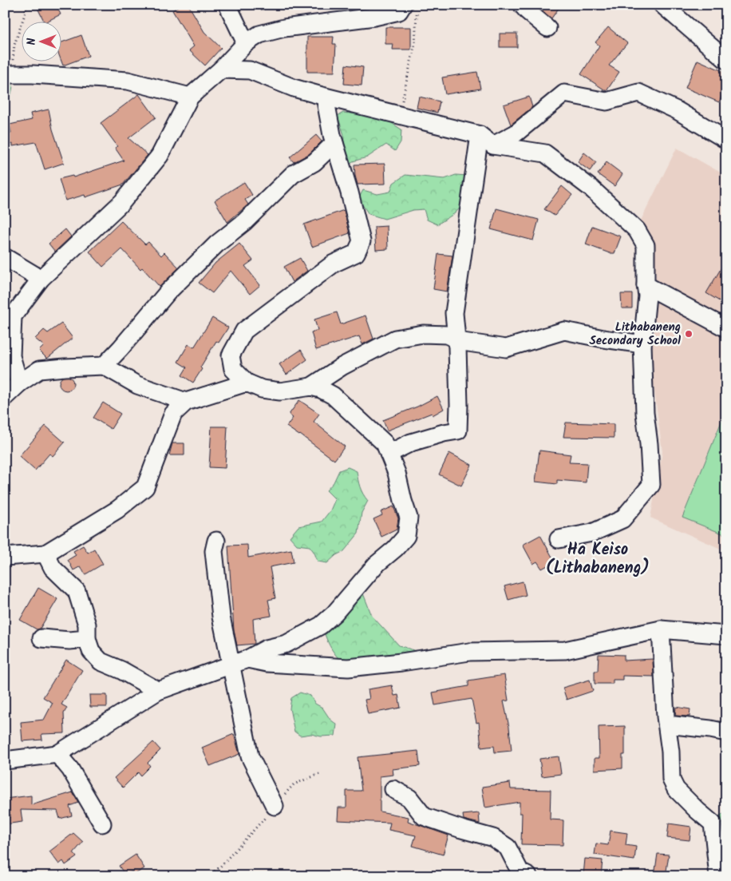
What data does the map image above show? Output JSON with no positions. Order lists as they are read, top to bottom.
{
  "districts": ["Ha Keiso (Lithabaneng)"],
  "places": ["Lithabaneng Secondary School"],
  "north": "left"
}
